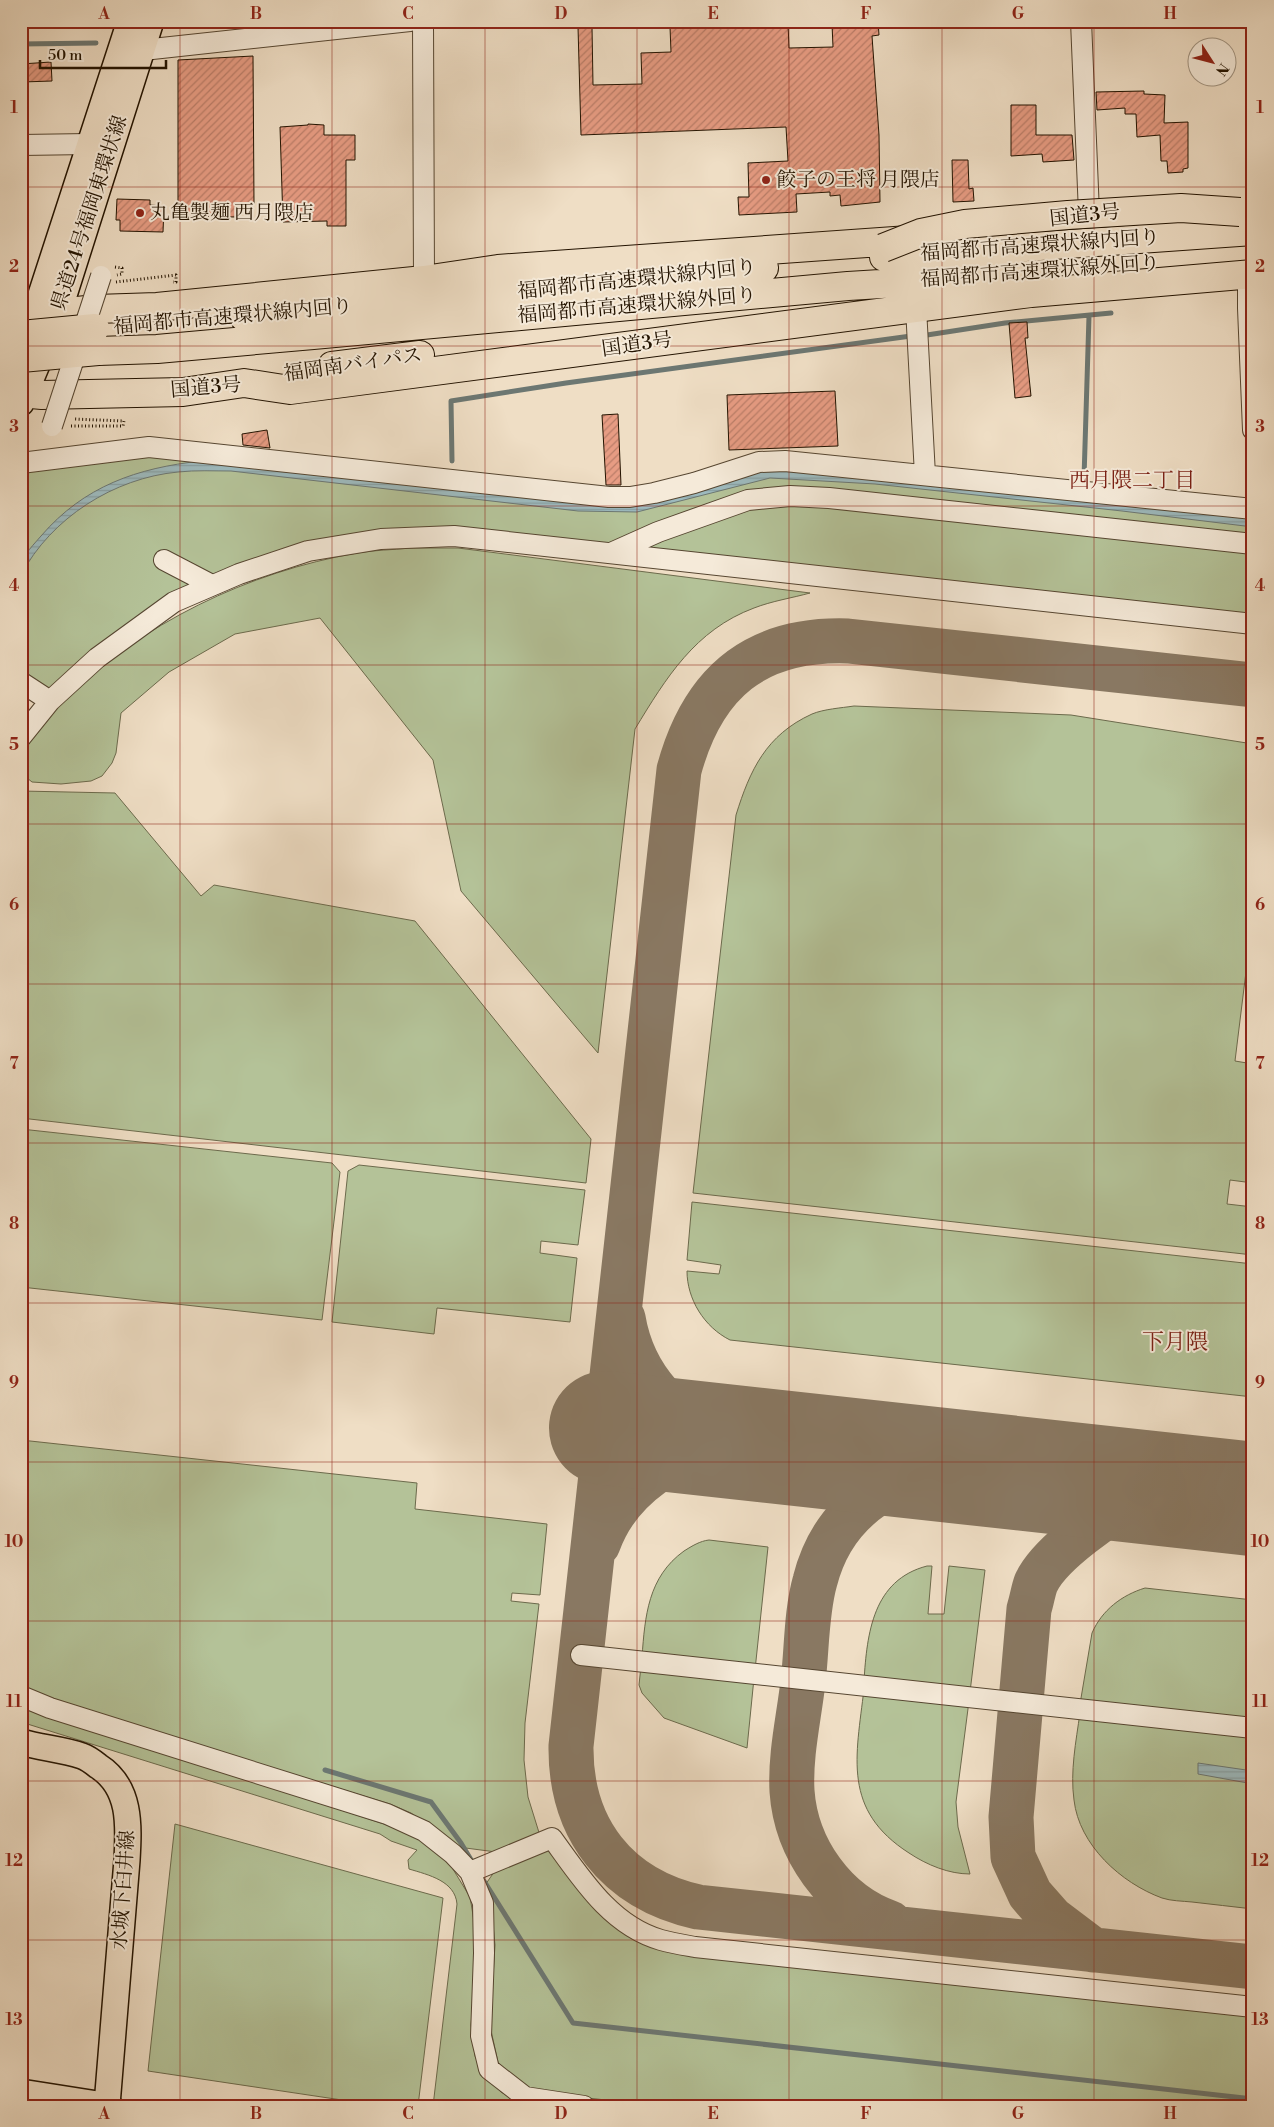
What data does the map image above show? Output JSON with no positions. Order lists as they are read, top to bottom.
{
  "streets": {
    "highway": [
      "国道3号",
      "福岡都市高速環状線内回り",
      "福岡都市高速環状線外回り",
      "福岡南バイパス"
    ],
    "main road": ["県道24号福岡東環状線", "水城下臼井線"]
  },
  "crossings": [
    ["県道24号福岡東環状線", "国道3号"],
    ["県道24号福岡東環状線", "福岡都市高速環状線内回り"],
    ["国道3号", "福岡都市高速環状線内回り"],
    ["国道3号", "福岡都市高速環状線外回り"],
    ["国道3号", "福岡南バイパス"],
    ["福岡都市高速環状線内回り", "福岡都市高速環状線外回り"],
    ["福岡都市高速環状線内回り", "福岡南バイパス"],
    ["福岡都市高速環状線外回り", "福岡南バイパス"]
  ],
  "districts": ["西月隈二丁目", "下月隈"],
  "places": ["餃子の王将 月隈店", "丸亀製麺 西月隈店"],
  "scale_bar": "50 m",
  "north": "bottom right",
  "grid": {
    "columns": [
      "A",
      "B",
      "C",
      "D",
      "E",
      "F",
      "G",
      "H"
    ],
    "rows": [
      "1",
      "2",
      "3",
      "4",
      "5",
      "6",
      "7",
      "8",
      "9",
      "10",
      "11",
      "12",
      "13"
    ]
  }
}
